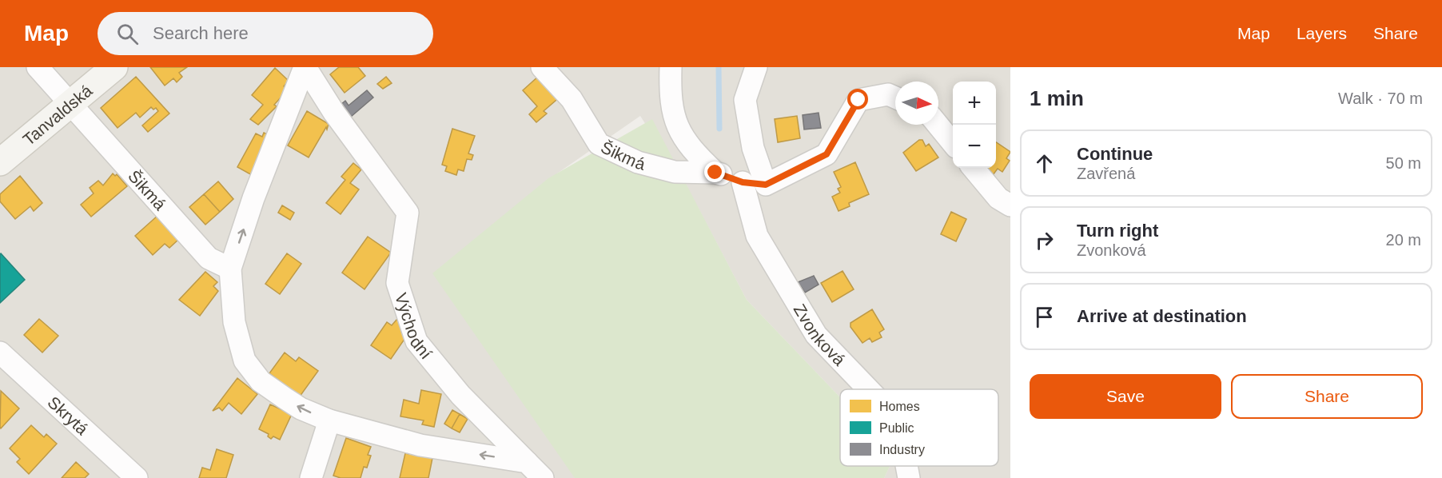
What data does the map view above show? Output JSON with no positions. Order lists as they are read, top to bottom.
{
  "streets": {
    "main road": ["Tanvaldská"],
    "street": [
      "Šikmá",
      "Východní",
      "Zvonková",
      "Skrytá"
    ]
  },
  "crossings": [
    ["Tanvaldská", "Šikmá"],
    ["Šikmá", "Východní"]
  ],
  "legend": ["Homes", "Public", "Industry"],
  "north": "right",
  "page": {
    "header": "Map",
    "search": "Search here",
    "nav": ["Map", "Layers", "Share"],
    "heading": ["1 min", "Walk · 70 m"],
    "map_buttons": ["+", "−"],
    "list": [
      ["Continue", "Zavřená", "50 m"],
      ["Turn right", "Zvonková", "20 m"],
      "Arrive at destination"
    ],
    "buttons": ["Save", "Share"]
  }
}
